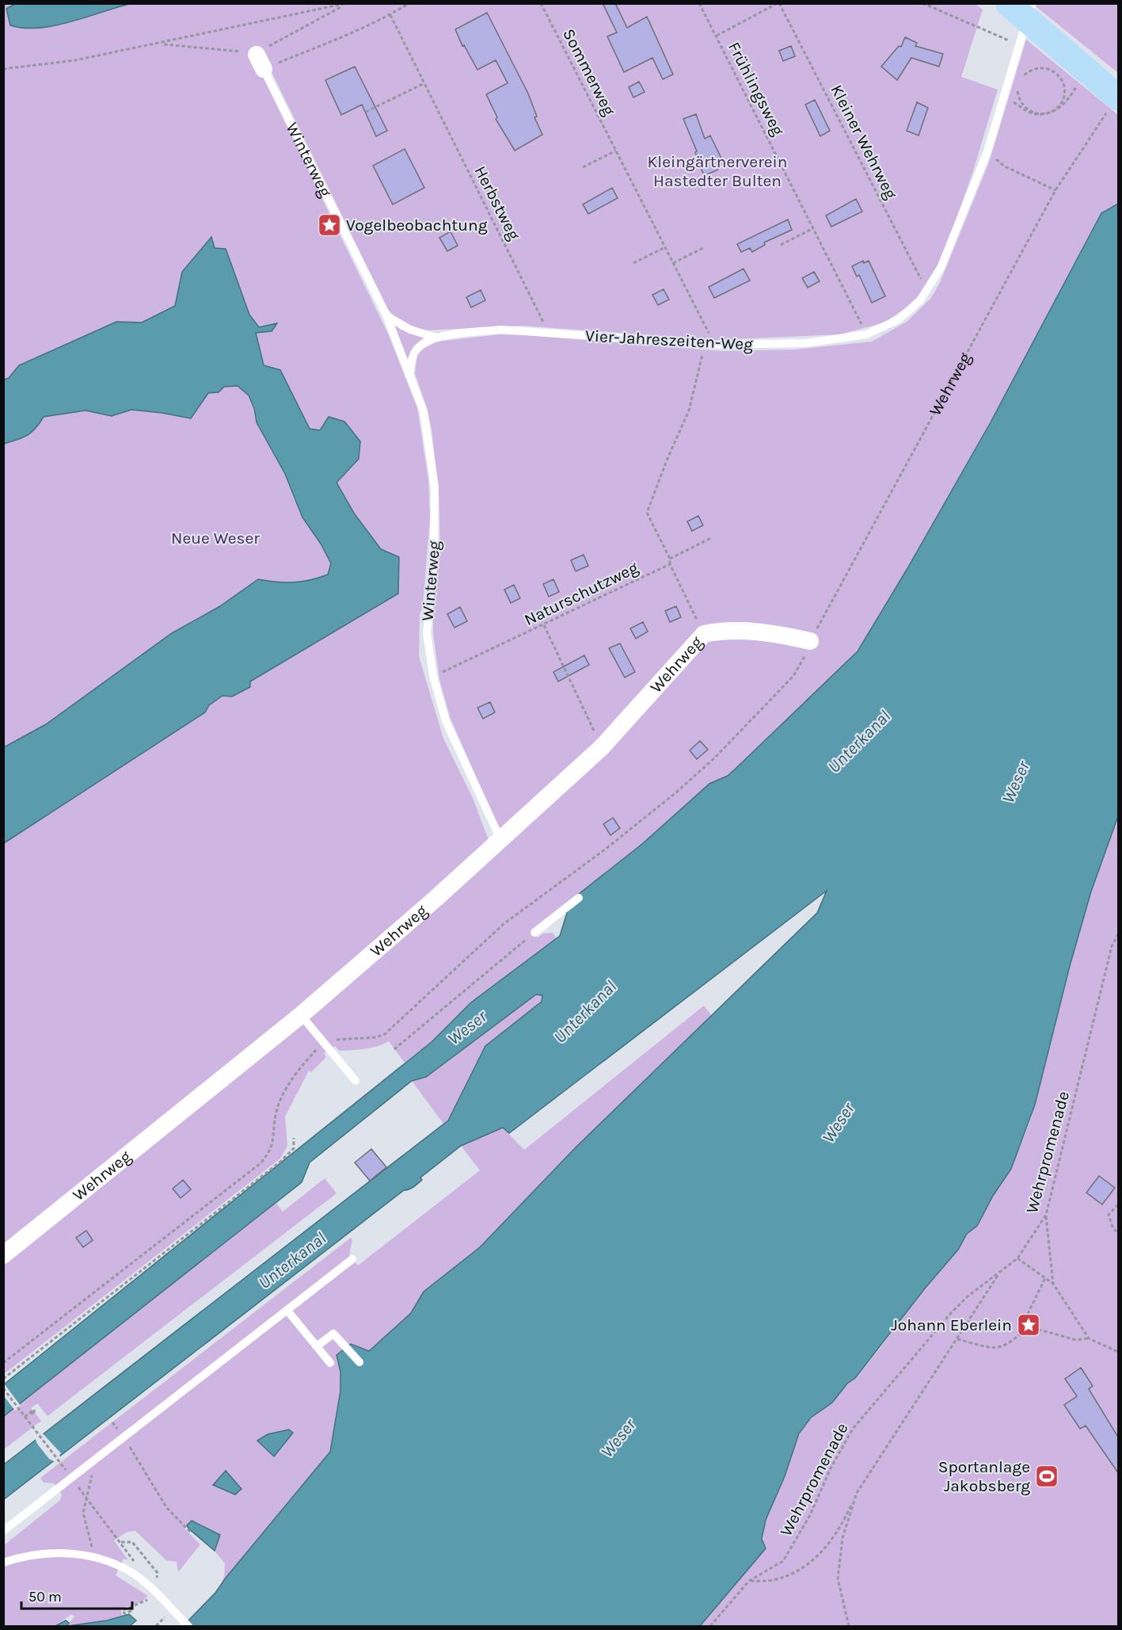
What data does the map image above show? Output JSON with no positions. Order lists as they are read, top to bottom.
{
  "streets": {
    "street": ["Wehrweg"],
    "lane": ["Winterweg", "Vier-Jahreszeiten-Weg"],
    "path": [
      "Sommerweg",
      "Frühlingsweg",
      "Kleiner Wehrweg",
      "Herbstweg",
      "Naturschutzweg",
      "Wehrpromenade"
    ]
  },
  "crossings": [
    ["Sommerweg", "Vier-Jahreszeiten-Weg"],
    ["Frühlingsweg", "Kleiner Wehrweg"],
    ["Frühlingsweg", "Vier-Jahreszeiten-Weg"],
    ["Kleiner Wehrweg", "Vier-Jahreszeiten-Weg"],
    ["Winterweg", "Vier-Jahreszeiten-Weg"],
    ["Winterweg", "Wehrweg"],
    ["Winterweg", "Naturschutzweg"],
    ["Herbstweg", "Vier-Jahreszeiten-Weg"]
  ],
  "water": ["Unterkanal", "Weser"],
  "parks": ["Kleingärtnerverein Hastedter Bulten", "Neue Weser"],
  "places": {
    "place": ["Vogelbeobachtung", "Johann Eberlein"],
    "sports": ["Sportanlage Jakobsberg"]
  },
  "scale_bar": "50 m"
}
